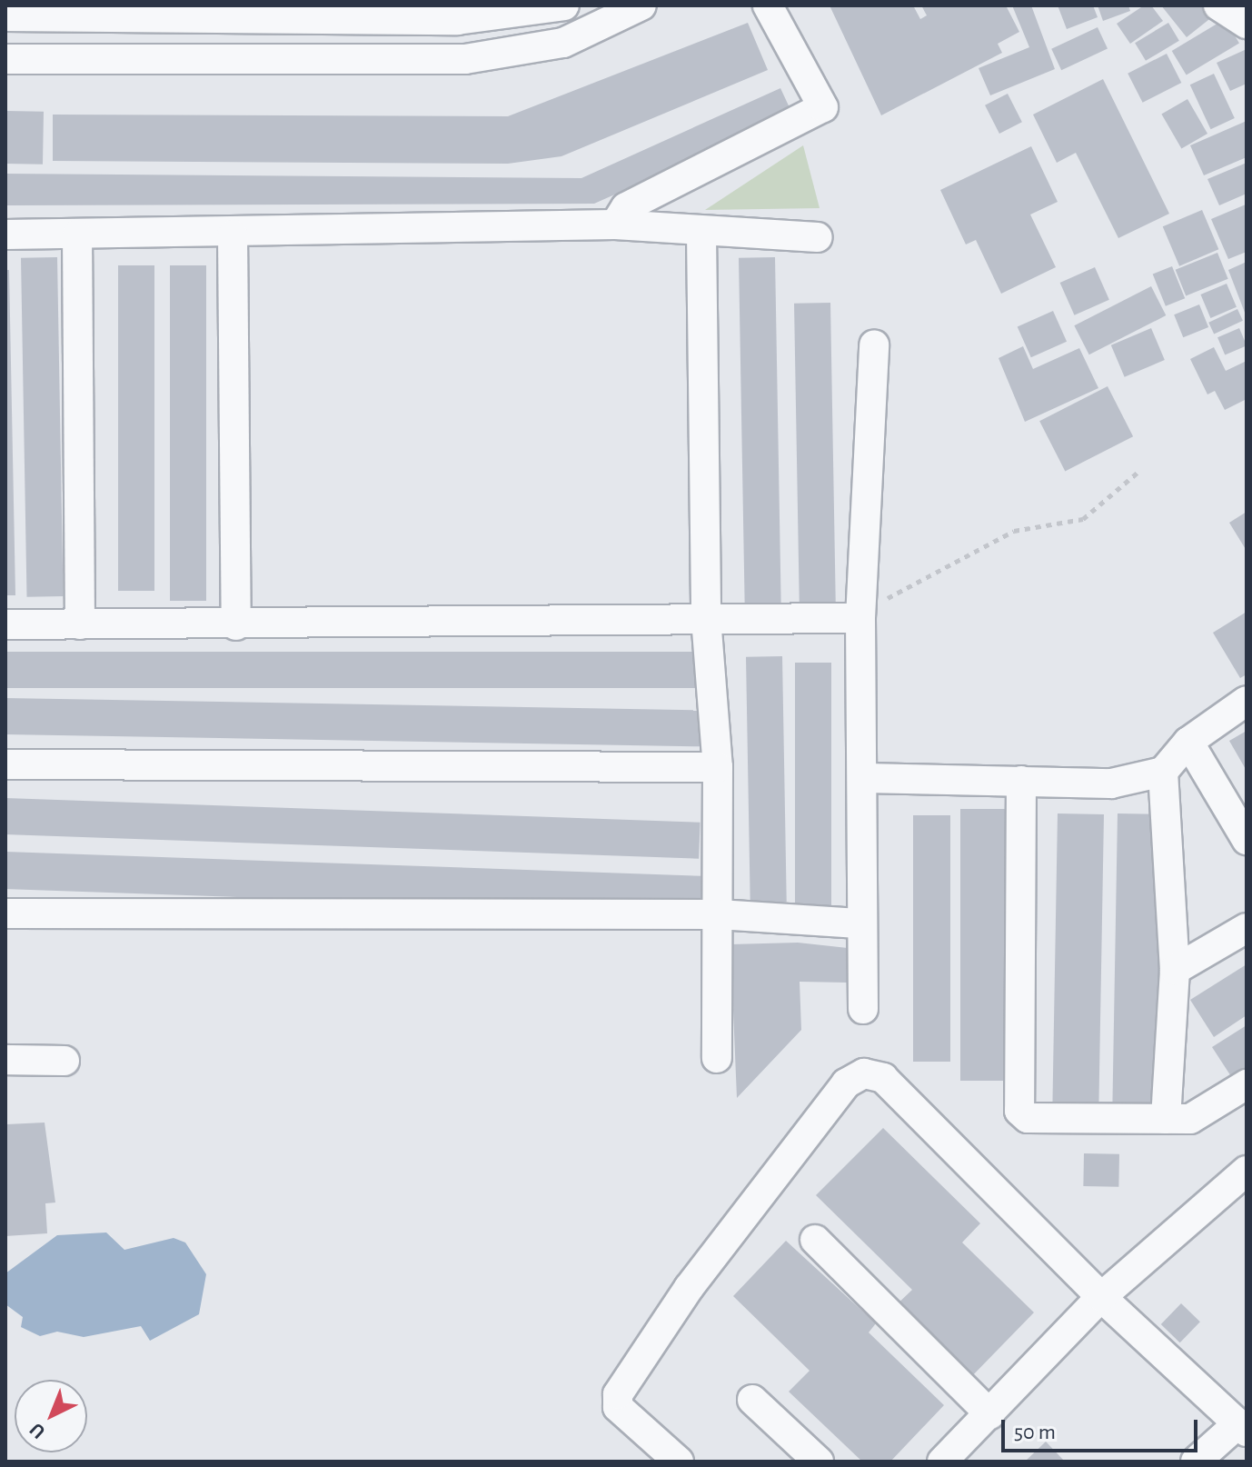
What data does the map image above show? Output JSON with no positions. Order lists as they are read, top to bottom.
{
  "scale_bar": "50 m",
  "north": "bottom left"
}
